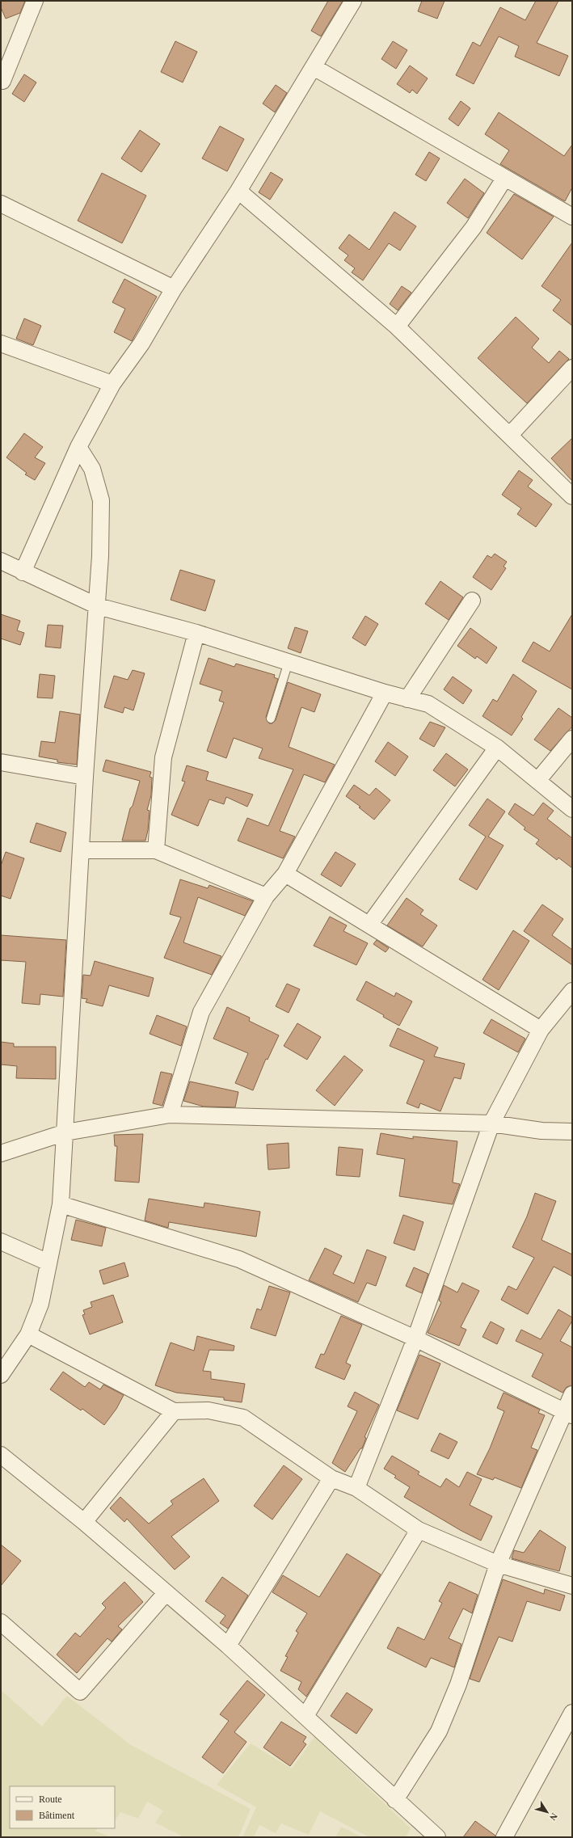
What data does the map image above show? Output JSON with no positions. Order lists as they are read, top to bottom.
{
  "legend": ["Route", "Bâtiment"],
  "north": "bottom right"
}
